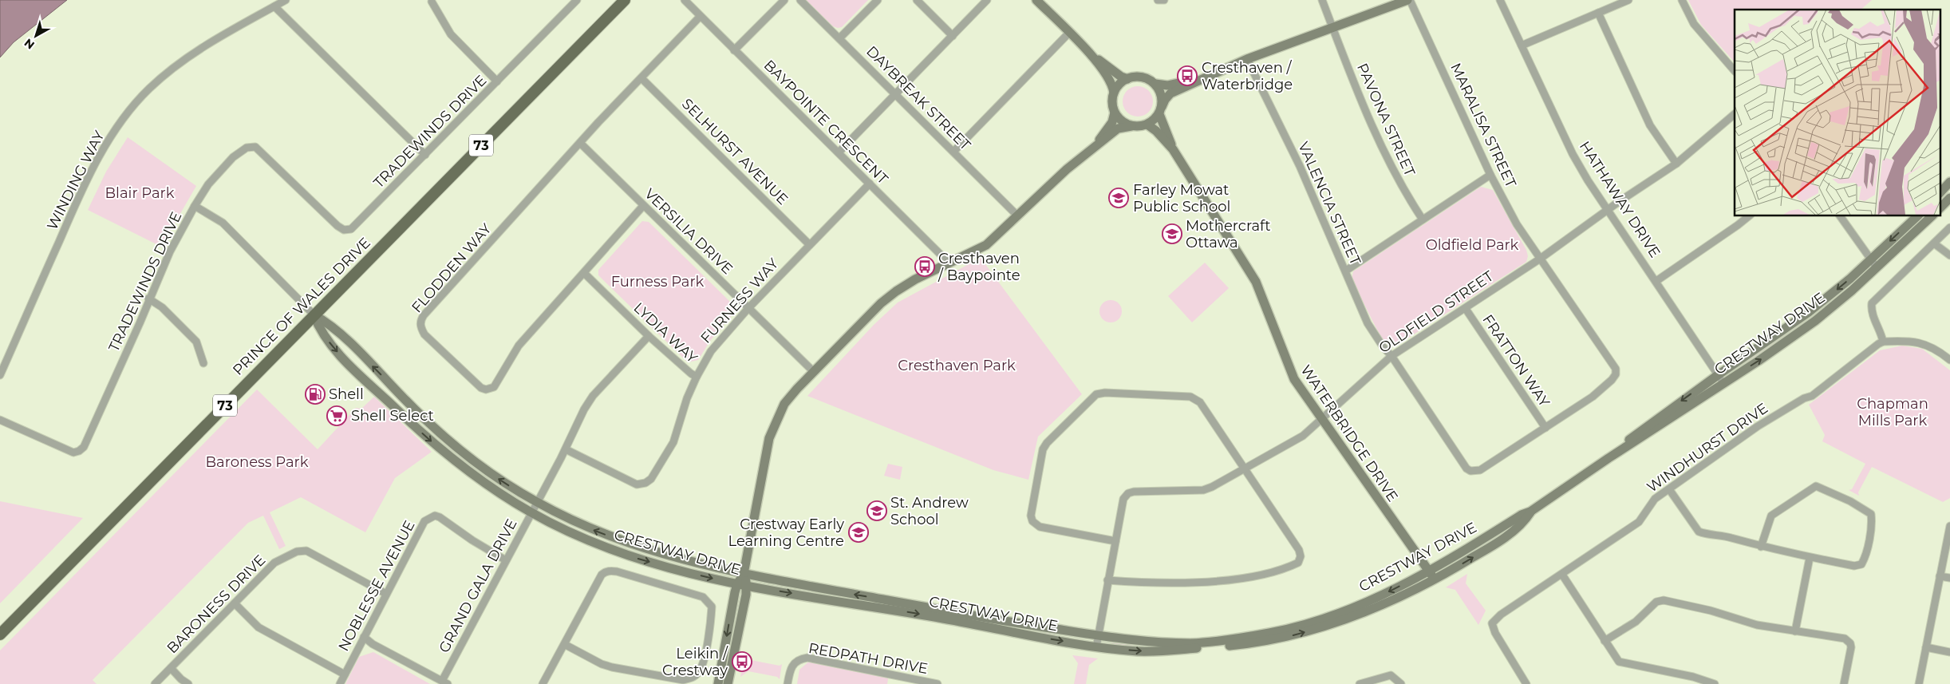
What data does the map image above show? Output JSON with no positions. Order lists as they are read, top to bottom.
{
  "streets": {
    "main road": ["73", "PRINCE OF WALES DRIVE"],
    "street": [
      "DAYBREAK STREET",
      "PAVONA STREET",
      "BAYPOINTE CRESCENT",
      "MARALISA STREET",
      "TRADEWINDS DRIVE",
      "SELHURST AVENUE",
      "WINDING WAY",
      "HATHAWAY DRIVE",
      "VALENCIA STREET",
      "VERSILIA DRIVE",
      "FLODDEN WAY",
      "FURNESS WAY",
      "OLDFIELD STREET",
      "LYDIA WAY",
      "CRESTWAY DRIVE",
      "FRATTON WAY",
      "WATERBRIDGE DRIVE",
      "WINDHURST DRIVE",
      "NOBLESSE AVENUE",
      "GRAND GALA DRIVE",
      "BARONESS DRIVE",
      "REDPATH DRIVE"
    ]
  },
  "crossings": [
    ["BAYPOINTE CRESCENT", "FLODDEN WAY"],
    ["BAYPOINTE CRESCENT", "FURNESS WAY"],
    ["MARALISA STREET", "VALENCIA STREET"],
    ["MARALISA STREET", "OLDFIELD STREET"],
    ["MARALISA STREET", "FRATTON WAY"],
    ["SELHURST AVENUE", "FLODDEN WAY"],
    ["SELHURST AVENUE", "FURNESS WAY"],
    ["HATHAWAY DRIVE", "OLDFIELD STREET"],
    ["HATHAWAY DRIVE", "CRESTWAY DRIVE"],
    ["VALENCIA STREET", "OLDFIELD STREET"],
    ["VALENCIA STREET", "FRATTON WAY"],
    ["VERSILIA DRIVE", "FLODDEN WAY"],
    ["VERSILIA DRIVE", "FURNESS WAY"],
    ["FLODDEN WAY", "LYDIA WAY"],
    ["FURNESS WAY", "LYDIA WAY"],
    ["FURNESS WAY", "GRAND GALA DRIVE"],
    ["PRINCE OF WALES DRIVE", "CRESTWAY DRIVE"],
    ["OLDFIELD STREET", "CRESTWAY DRIVE"],
    ["OLDFIELD STREET", "FRATTON WAY"],
    ["OLDFIELD STREET", "WATERBRIDGE DRIVE"],
    ["LYDIA WAY", "GRAND GALA DRIVE"],
    ["CRESTWAY DRIVE", "WATERBRIDGE DRIVE"],
    ["CRESTWAY DRIVE", "GRAND GALA DRIVE"],
    ["NOBLESSE AVENUE", "GRAND GALA DRIVE"],
    ["NOBLESSE AVENUE", "BARONESS DRIVE"]
  ],
  "parks": [
    "Blair Park",
    "Oldfield Park",
    "Furness Park",
    "Cresthaven Park",
    "Chapman Mills Park",
    "Baroness Park"
  ],
  "places": {
    "bus stop": ["Cresthaven / Waterbridge", "Cresthaven / Baypointe", "Leikin / Crestway"],
    "school or university": [
      "Farley Mowat Public School",
      "Mothercraft Ottawa",
      "St. Andrew School",
      "Crestway Early Learning Centre"
    ],
    "fuel station": ["Shell"],
    "supermarket": ["Shell Select"]
  },
  "north": "bottom left"
}
